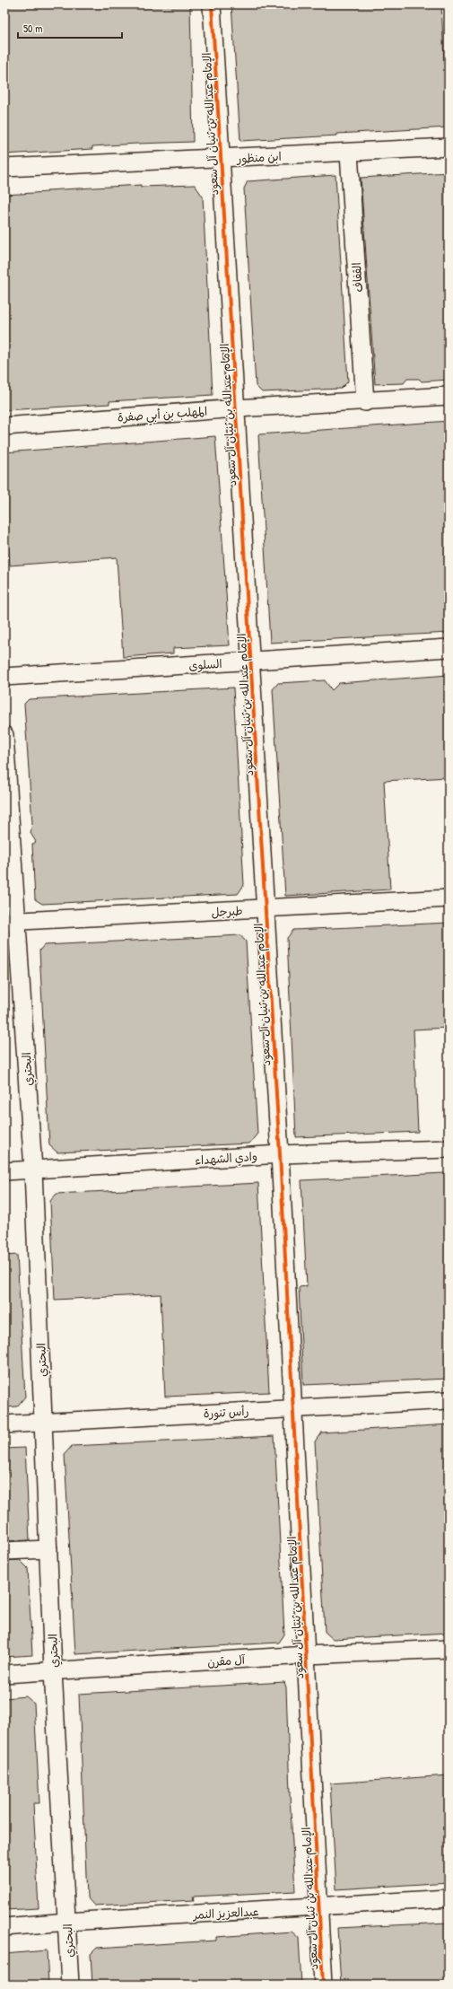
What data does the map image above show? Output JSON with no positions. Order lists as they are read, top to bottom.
{
  "streets": {
    "street": [
      "الإمام عبدالله بن ثنيان آل سعود",
      "ابن منظور",
      "القفاف",
      "المهلب بن أبي صفرة",
      "السلوى",
      "طبرجل",
      "البحتري",
      "وادي الشهداء",
      "رأس تنورة",
      "آل مقرن",
      "عبدالعزيز النمر"
    ]
  },
  "crossings": [
    ["الإمام عبدالله بن ثنيان آل سعود", "ابن منظور"],
    ["الإمام عبدالله بن ثنيان آل سعود", "المهلب بن أبي صفرة"],
    ["الإمام عبدالله بن ثنيان آل سعود", "السلوى"],
    ["الإمام عبدالله بن ثنيان آل سعود", "طبرجل"],
    ["الإمام عبدالله بن ثنيان آل سعود", "وادي الشهداء"],
    ["الإمام عبدالله بن ثنيان آل سعود", "رأس تنورة"],
    ["الإمام عبدالله بن ثنيان آل سعود", "آل مقرن"],
    ["الإمام عبدالله بن ثنيان آل سعود", "عبدالعزيز النمر"],
    ["ابن منظور", "القفاف"],
    ["القفاف", "المهلب بن أبي صفرة"],
    ["طبرجل", "البحتري"],
    ["البحتري", "وادي الشهداء"],
    ["البحتري", "رأس تنورة"],
    ["البحتري", "آل مقرن"],
    ["البحتري", "عبدالعزيز النمر"]
  ],
  "scale_bar": "50 m"
}
